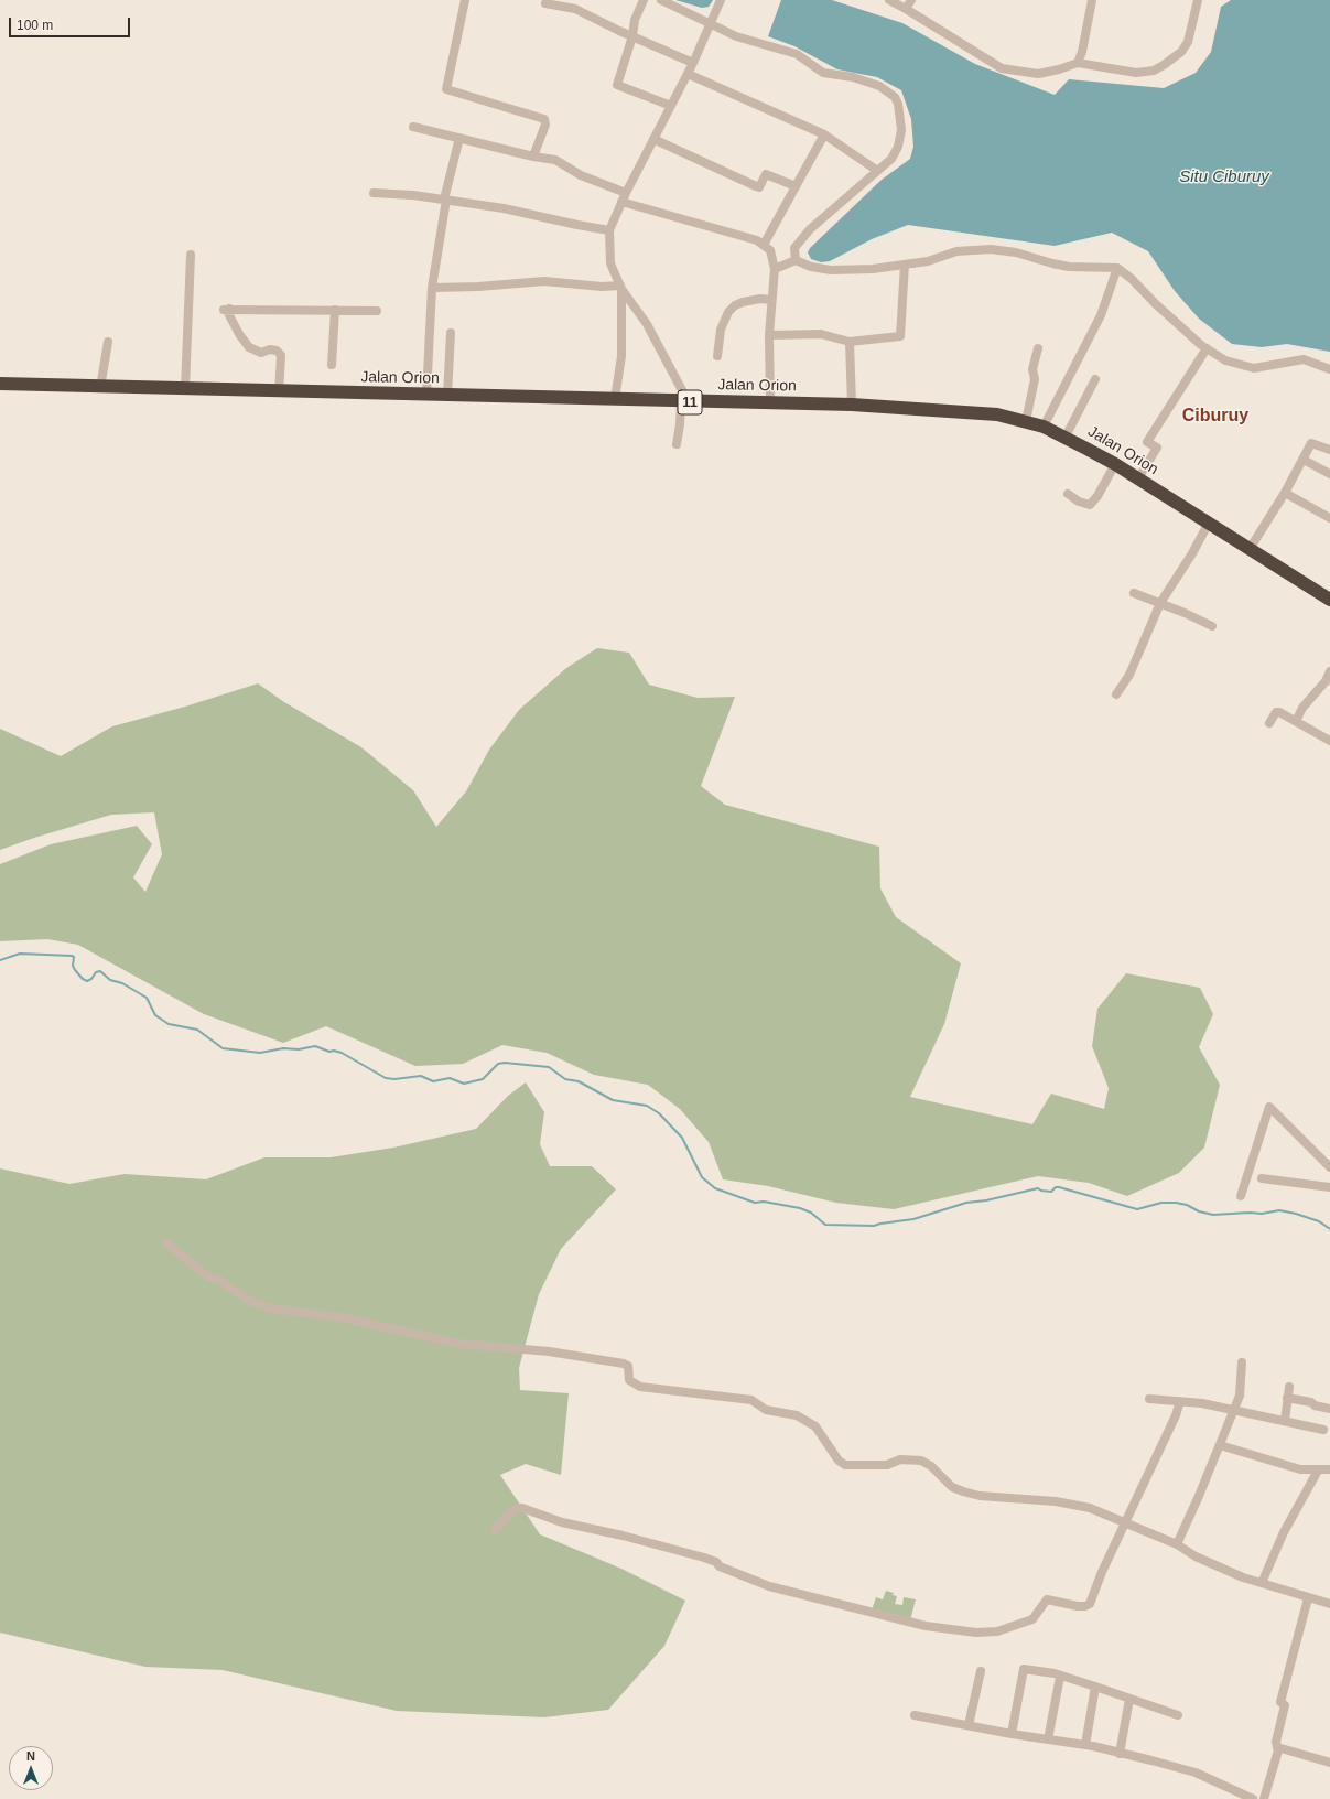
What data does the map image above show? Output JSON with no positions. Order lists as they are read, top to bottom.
{
  "streets": {
    "highway": ["Jalan Orion", "11"]
  },
  "districts": ["Ciburuy"],
  "water": ["Situ Ciburuy"],
  "scale_bar": "100 m",
  "north": "top"
}
